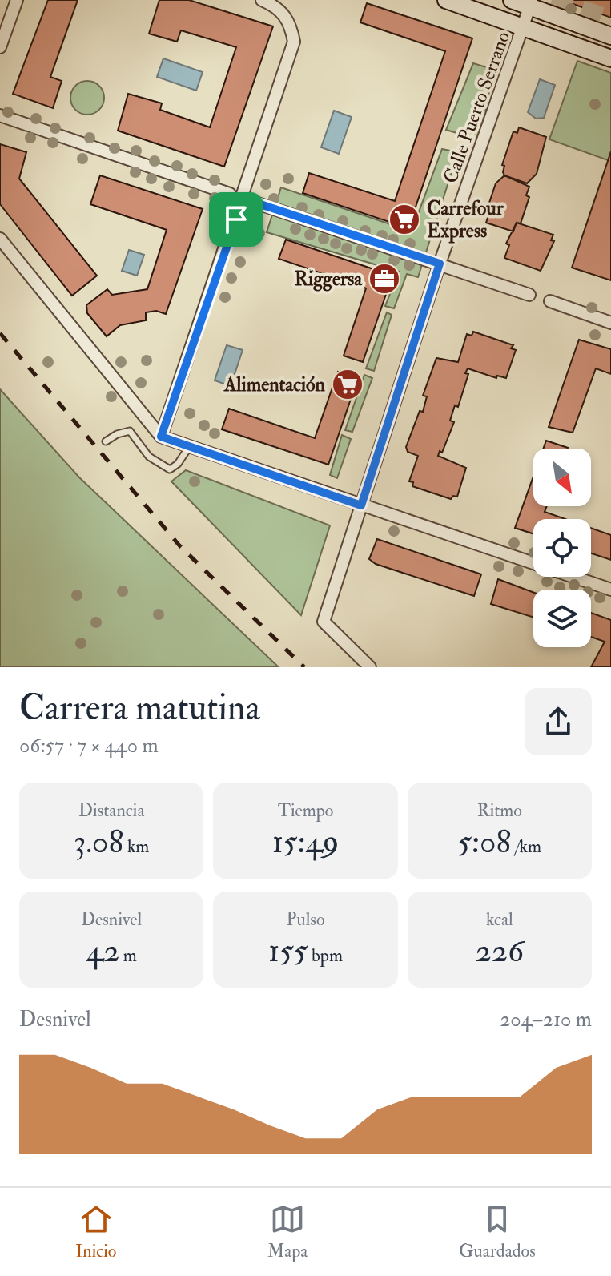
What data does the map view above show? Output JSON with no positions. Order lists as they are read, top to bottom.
{
  "streets": {
    "street": ["Calle Puerto Serrano"]
  },
  "places": {
    "supermarket": ["Carrefour Express", "Alimentación"],
    "office": ["Riggersa"]
  },
  "north": "bottom right",
  "page": {
    "heading": ["Carrera matutina", "06:57 · 7 × 440 m"],
    "stats": [
      ["Distancia", "3.08 km"],
      ["Tiempo", "15:49"],
      ["Ritmo", "5:08 /km"],
      ["Desnivel", "42 m"],
      ["Pulso", "155 bpm"],
      ["kcal", "226"]
    ],
    "chart": ["Desnivel", "204–210 m"],
    "tabs": ["Inicio", "Mapa", "Guardados"]
  }
}
